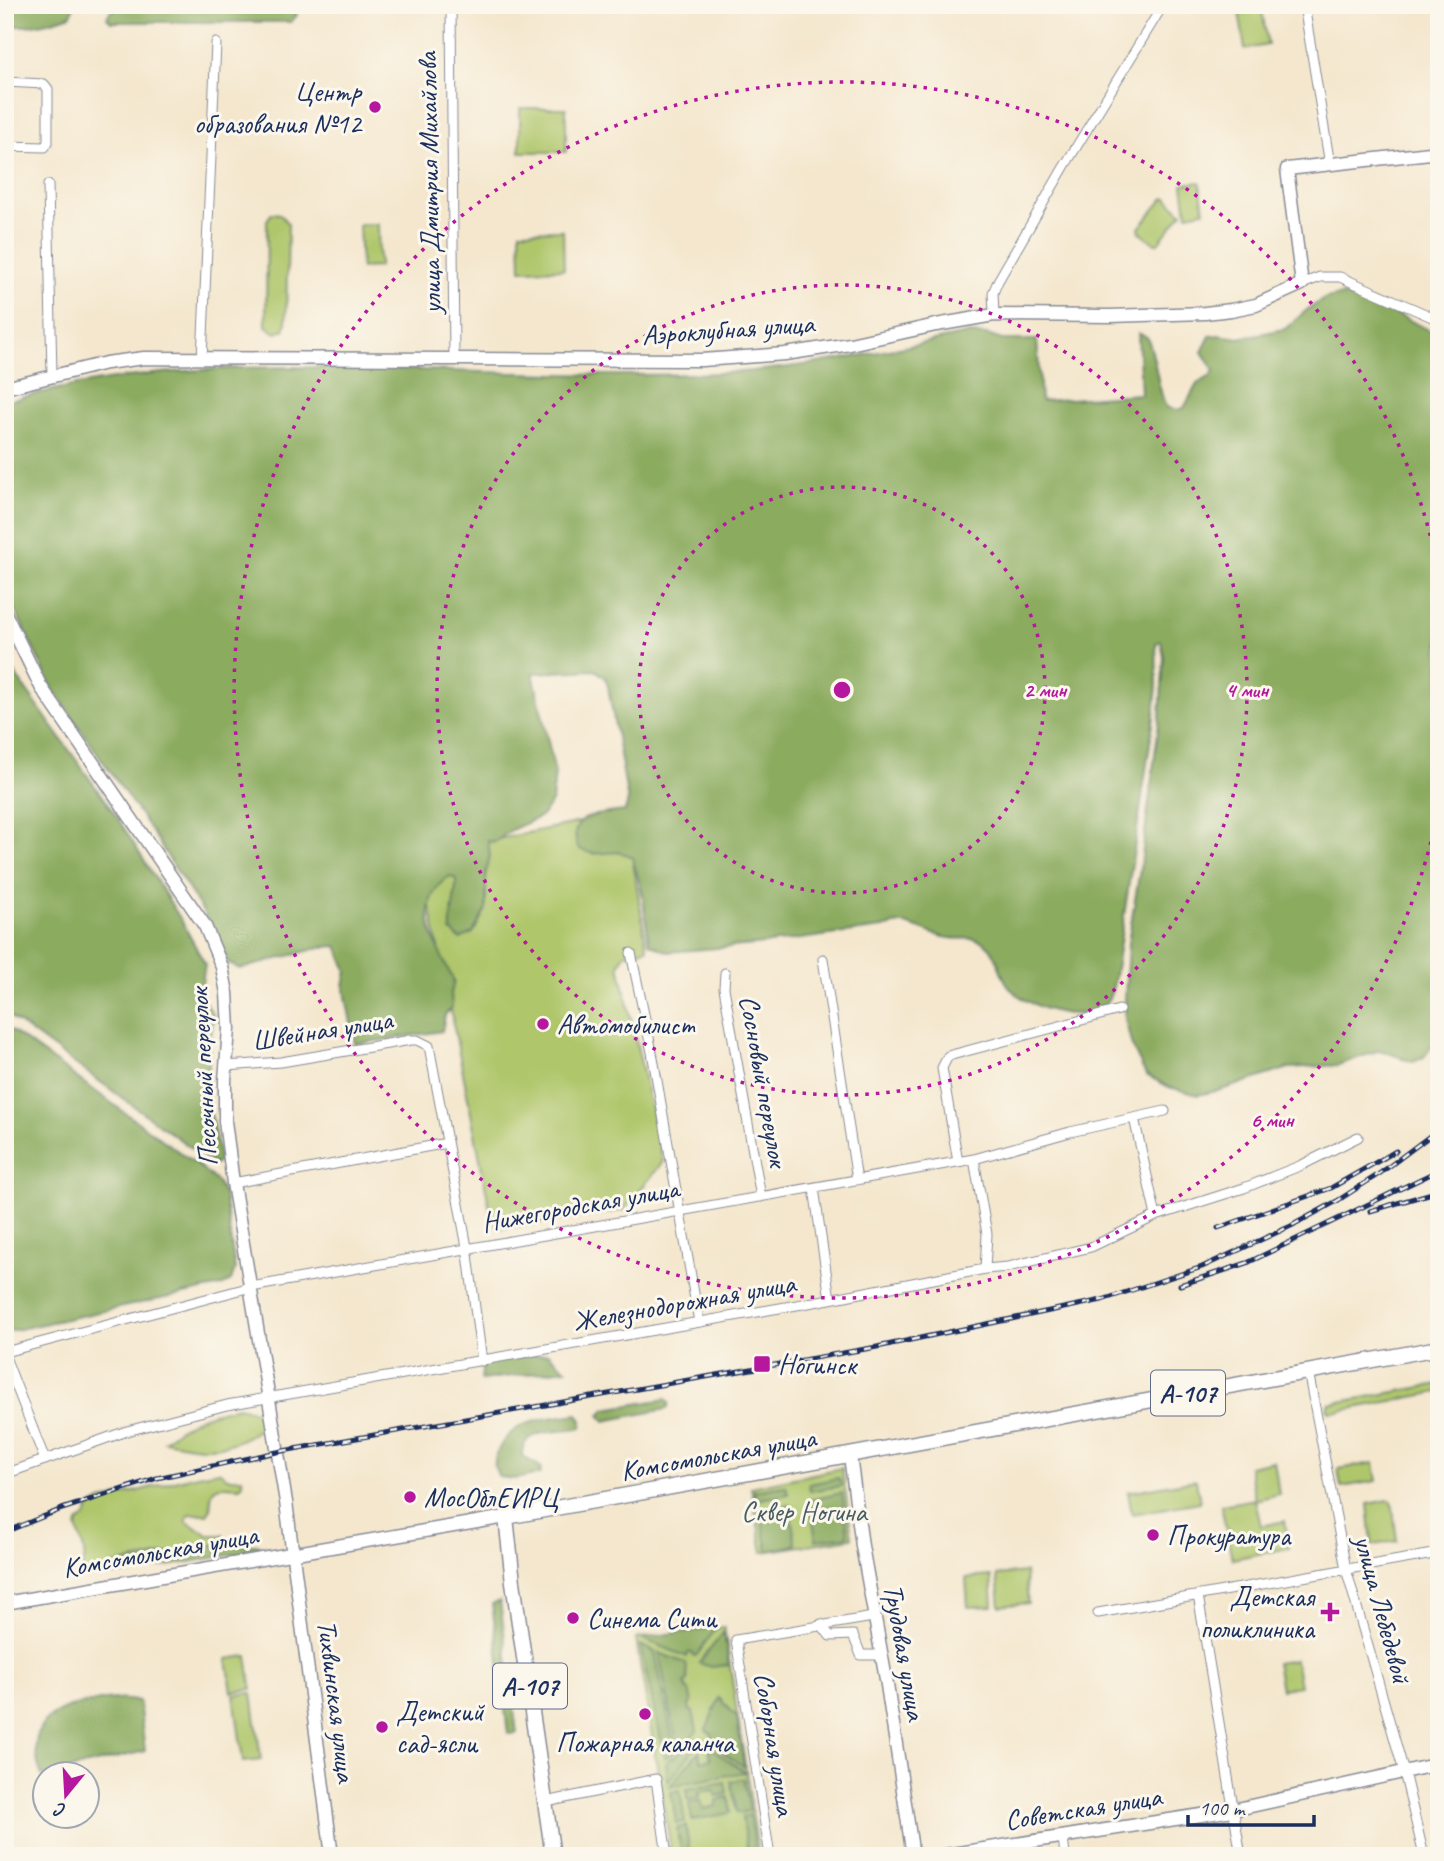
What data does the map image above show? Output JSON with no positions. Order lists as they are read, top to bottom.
{
  "streets": {
    "main road": ["А-107", "Комсомольская улица"],
    "street": [
      "улица Дмитрия Михайлова",
      "Аэроклубная улица",
      "Швейная улица",
      "Песочный переулок",
      "Сосновый переулок",
      "Нижегородская улица",
      "Железнодорожная улица",
      "улица Лебедевой",
      "Трудовая улица",
      "Тихвинская улица",
      "Соборная улица",
      "Советская улица"
    ]
  },
  "crossings": [
    ["улица Дмитрия Михайлова", "Аэроклубная улица"],
    ["Швейная улица", "Песочный переулок"],
    ["Песочный переулок", "Нижегородская улица"],
    ["Песочный переулок", "Железнодорожная улица"],
    ["Песочный переулок", "Комсомольская улица"],
    ["Песочный переулок", "Тихвинская улица"],
    ["Сосновый переулок", "Нижегородская улица"],
    ["А-107", "Комсомольская улица"],
    ["Комсомольская улица", "улица Лебедевой"],
    ["Комсомольская улица", "Трудовая улица"],
    ["Комсомольская улица", "Тихвинская улица"],
    ["улица Лебедевой", "Советская улица"]
  ],
  "parks": ["Сквер Ногина"],
  "places": {
    "other": [
      "Центр образования №12",
      "Автомобилист",
      "МосОблЕИРЦ",
      "Прокуратура",
      "Синема Сити",
      "Пожарная каланча",
      "Детский сад-ясли"
    ],
    "transit": ["Ногинск"],
    "health": ["Детская поликлиника"]
  },
  "scale_bar": "100 m",
  "north": "bottom",
  "rings": ["2 мин", "4 мин", "6 мин"]
}
